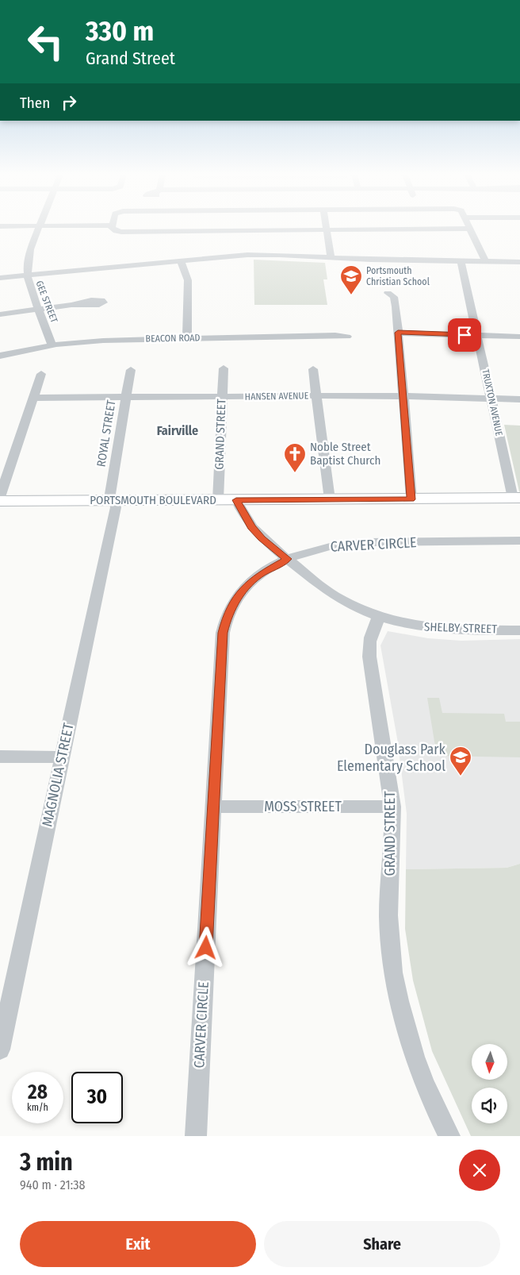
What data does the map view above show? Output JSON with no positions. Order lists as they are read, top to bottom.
{
  "streets": {
    "main road": ["PORTSMOUTH BOULEVARD"],
    "street": [
      "GEE STREET",
      "BEACON ROAD",
      "HANSEN AVENUE",
      "TRUXTON AVENUE",
      "ROYAL STREET",
      "GRAND STREET",
      "CARVER CIRCLE",
      "SHELBY STREET",
      "MAGNOLIA STREET",
      "MOSS STREET"
    ]
  },
  "crossings": [
    ["GEE STREET", "BEACON ROAD"],
    ["HANSEN AVENUE", "TRUXTON AVENUE"],
    ["HANSEN AVENUE", "ROYAL STREET"],
    ["HANSEN AVENUE", "GRAND STREET"],
    ["TRUXTON AVENUE", "PORTSMOUTH BOULEVARD"],
    ["ROYAL STREET", "PORTSMOUTH BOULEVARD"],
    ["ROYAL STREET", "MAGNOLIA STREET"],
    ["GRAND STREET", "PORTSMOUTH BOULEVARD"],
    ["GRAND STREET", "SHELBY STREET"],
    ["GRAND STREET", "MOSS STREET"],
    ["PORTSMOUTH BOULEVARD", "MAGNOLIA STREET"],
    ["CARVER CIRCLE", "MOSS STREET"]
  ],
  "districts": ["Fairville"],
  "places": {
    "school or university": ["Portsmouth Christian School", "Douglass Park Elementary School"],
    "church": ["Noble Street Baptist Church"]
  },
  "north": "bottom",
  "page": {
    "turn": ["330 m", "Grand Street"],
    "then": "Then",
    "speed": "28 km/h",
    "limit": "30",
    "heading": ["3 min", "940 m · 21:38"],
    "buttons": ["Exit", "Share"]
  }
}
